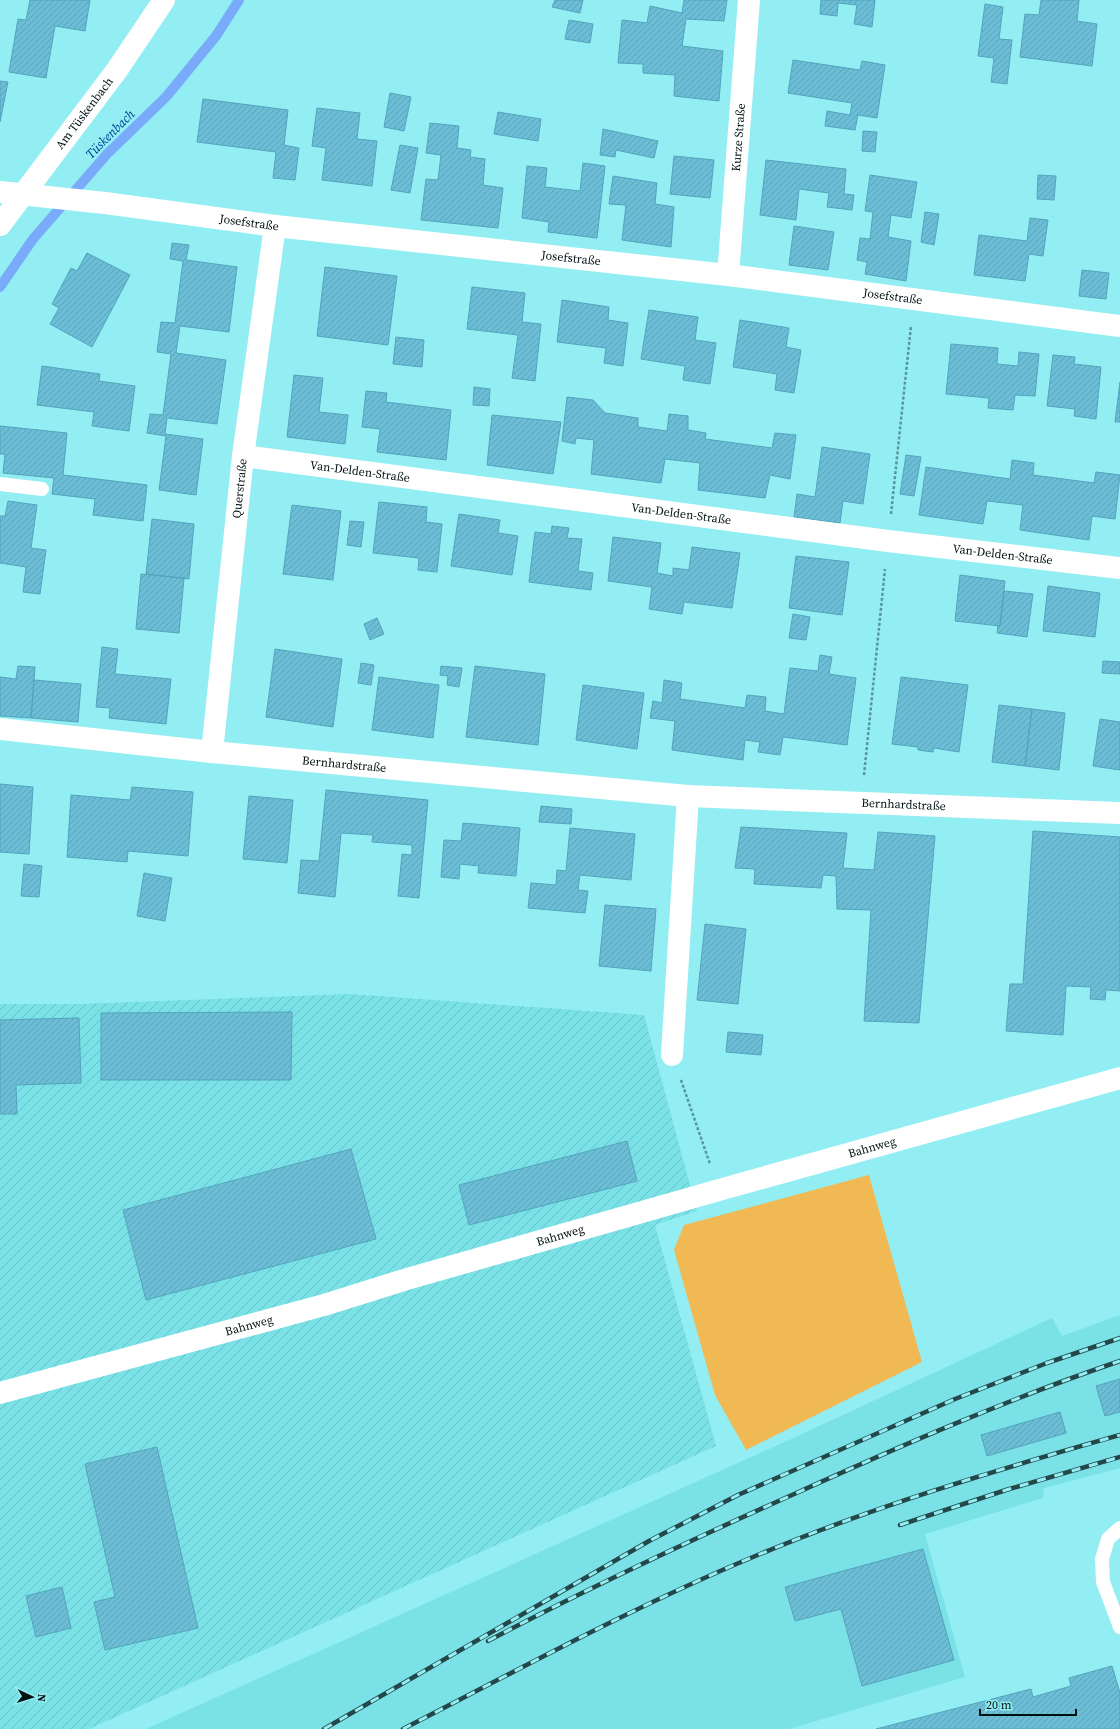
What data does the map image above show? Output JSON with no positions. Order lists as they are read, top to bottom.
{
  "streets": {
    "street": [
      "Am Tüskenbach",
      "Kurze Straße",
      "Josefstraße",
      "Van-Delden-Straße",
      "Querstraße",
      "Bernhardstraße",
      "Bahnweg"
    ]
  },
  "crossings": [
    ["Am Tüskenbach", "Josefstraße"],
    ["Kurze Straße", "Josefstraße"],
    ["Josefstraße", "Querstraße"],
    ["Van-Delden-Straße", "Querstraße"],
    ["Querstraße", "Bernhardstraße"]
  ],
  "water": ["Tüskenbach"],
  "scale_bar": "20 m",
  "north": "right"
}
